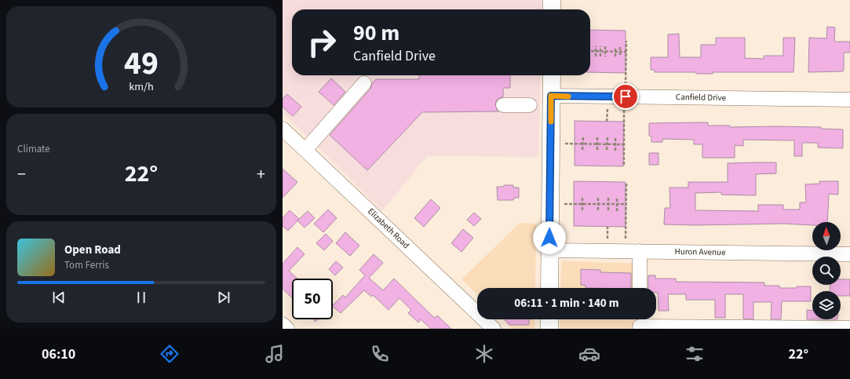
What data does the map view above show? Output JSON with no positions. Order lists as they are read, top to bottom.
{
  "streets": {
    "street": ["Canfield Drive", "Elizabeth Road", "Huron Avenue"]
  },
  "north": "top",
  "page": {
    "turn": ["90 m", "Canfield Drive"],
    "tile": "Climate",
    "heat": ["−", "22°", "+"],
    "song": ["Open Road", "Tom Ferris"],
    "limit": "50",
    "trip": "06:11 · 1 min · 140 m",
    "tabs": ["06:10", "22°"],
    "gauge": ["49", "km/h"]
  }
}
